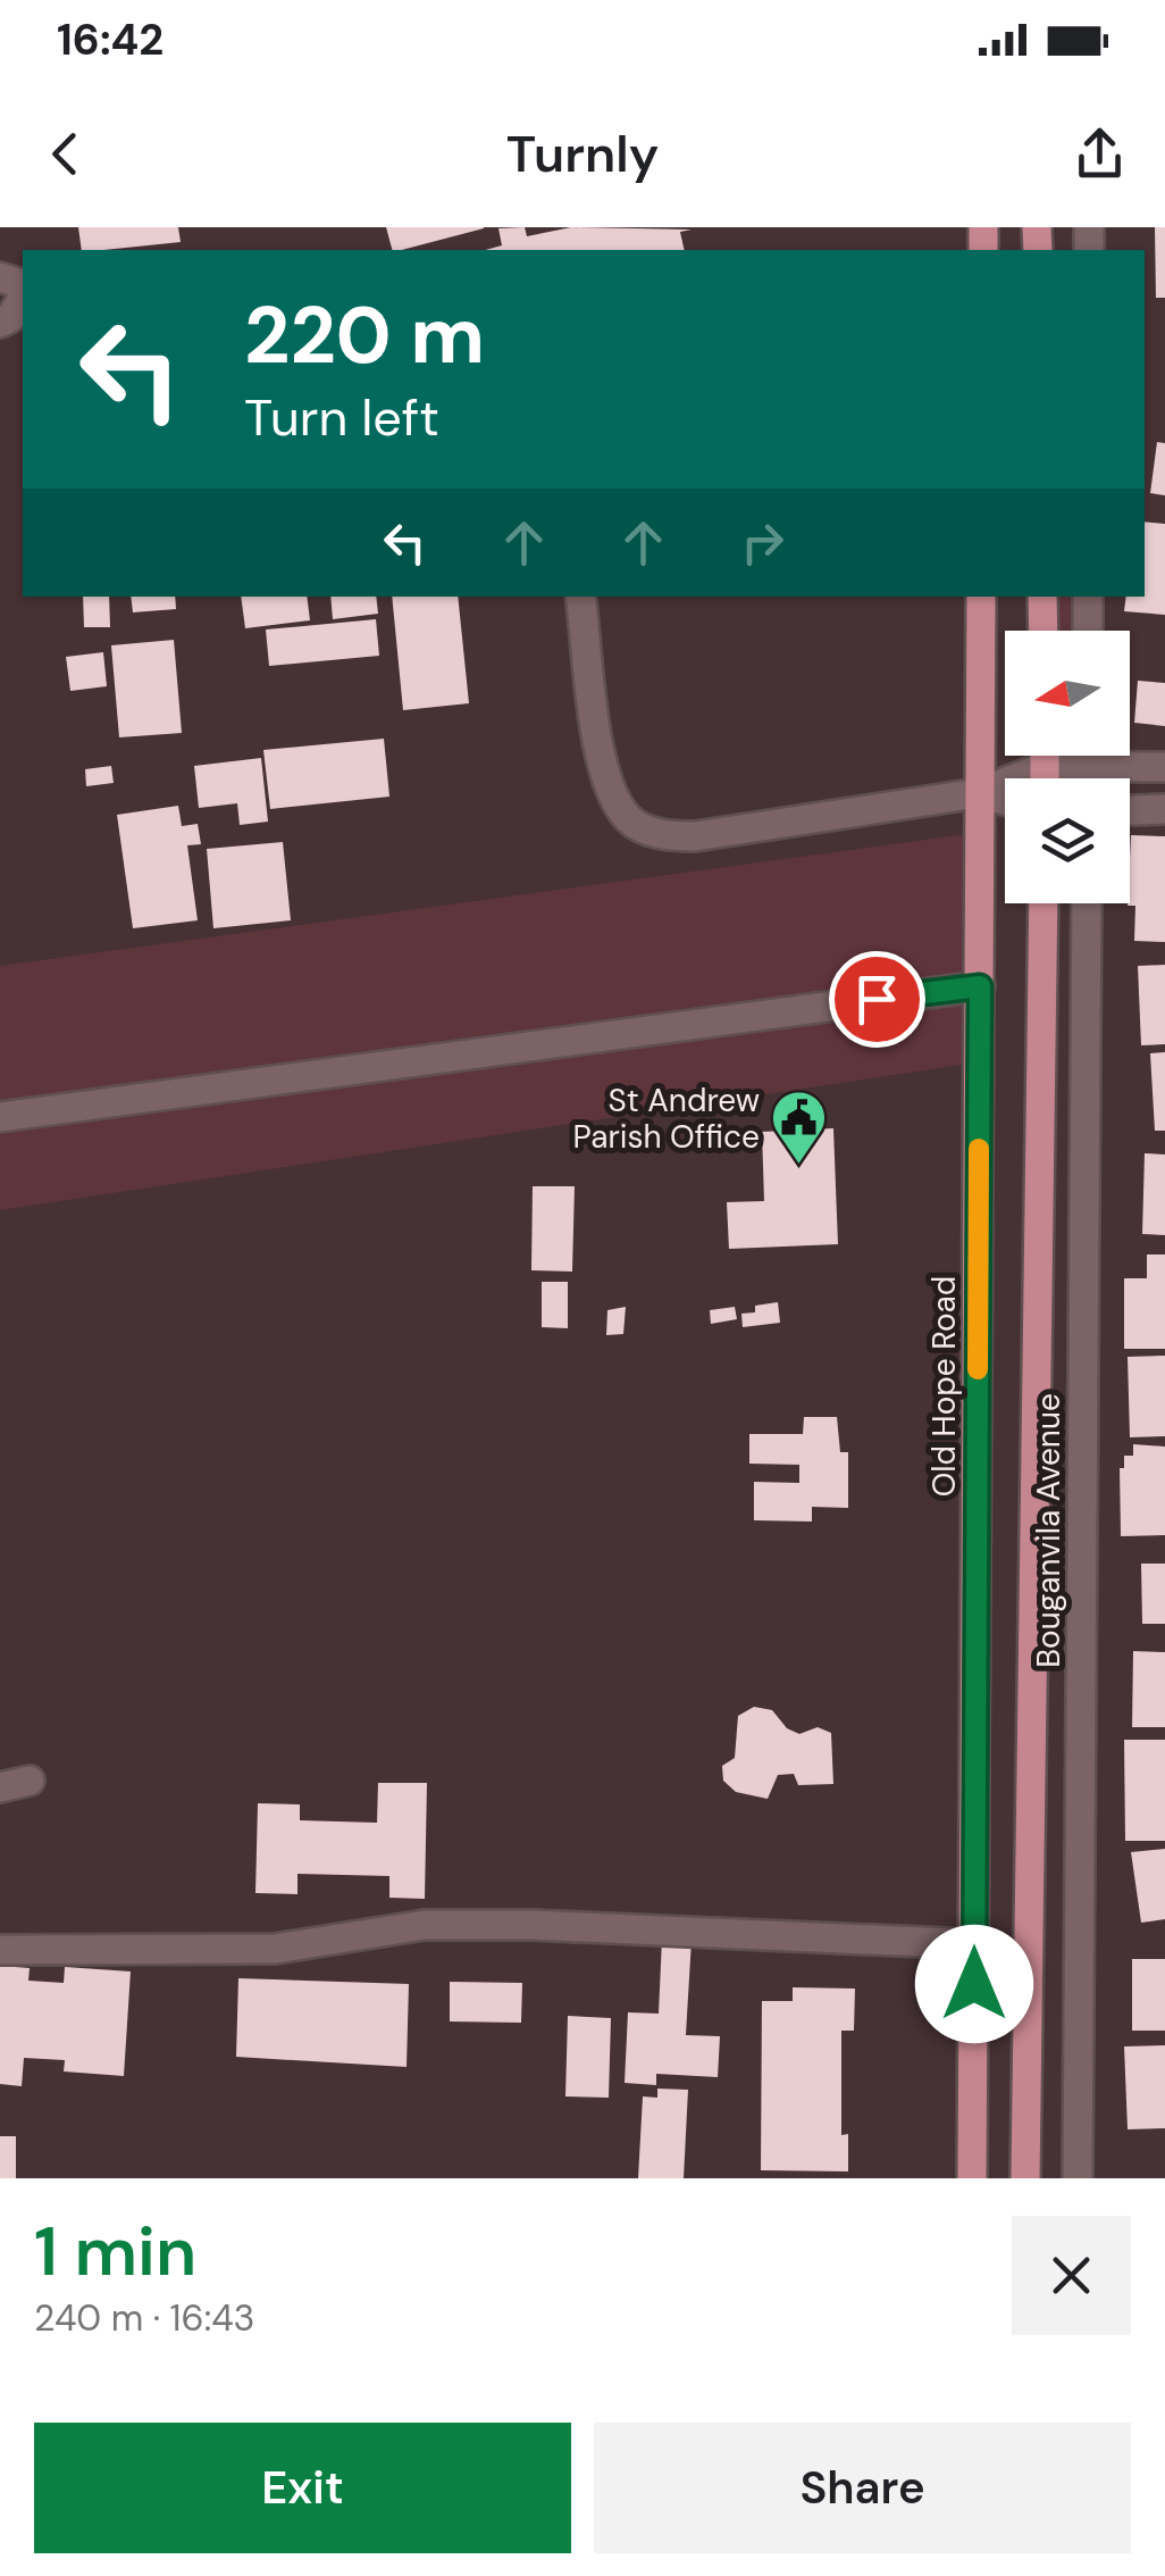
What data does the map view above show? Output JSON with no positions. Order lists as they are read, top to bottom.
{
  "streets": {
    "main road": ["Old Hope Road"],
    "street": ["Bouganvila Avenue"]
  },
  "places": {
    "public building": ["St Andrew Parish Office"]
  },
  "north": "left",
  "page": {
    "status": "16:42",
    "header": "Turnly",
    "turn": ["220 m", "Turn left"],
    "heading": ["1 min", "240 m · 16:43"],
    "buttons": ["Exit", "Share"]
  }
}
